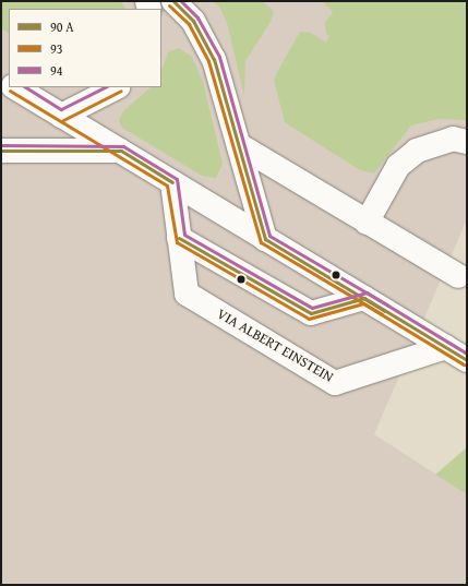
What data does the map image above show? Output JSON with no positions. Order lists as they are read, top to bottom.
{
  "streets": {
    "street": ["VIA ALBERT EINSTEIN"]
  },
  "lines": ["transit line 94", "transit line 93"],
  "legend": ["90 A", "93", "94"]
}
